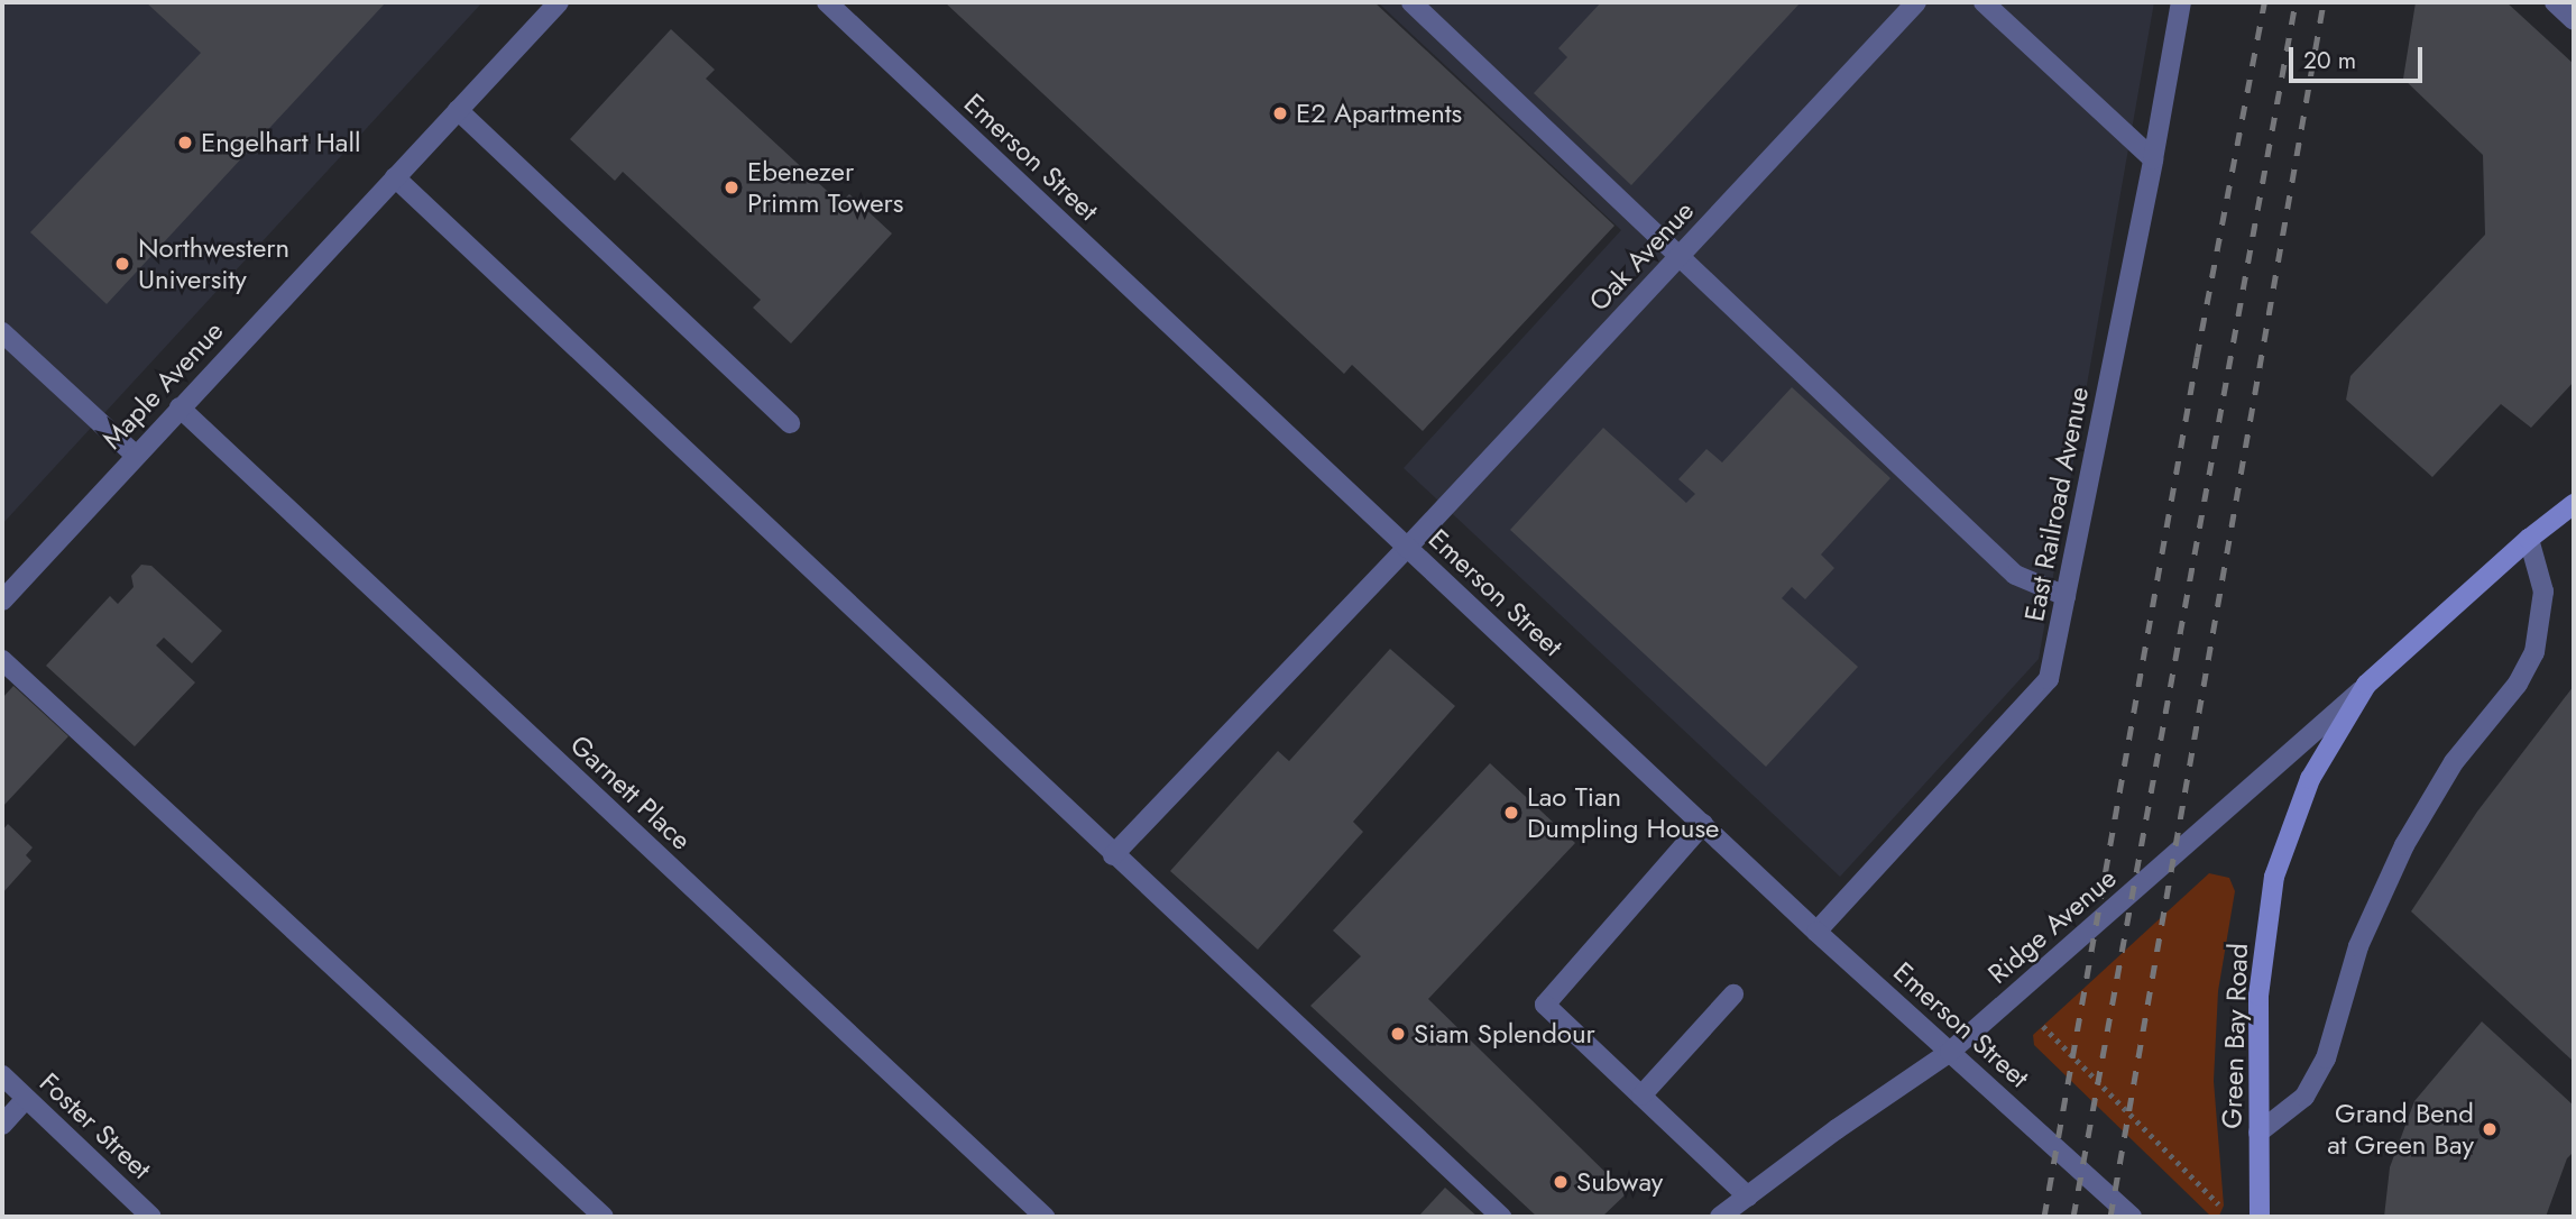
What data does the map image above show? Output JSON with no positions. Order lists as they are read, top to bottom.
{
  "streets": {
    "main road": ["Green Bay Road"],
    "street": [
      "Emerson Street",
      "Oak Avenue",
      "Maple Avenue",
      "East Railroad Avenue",
      "Garnett Place",
      "Ridge Avenue",
      "Foster Street"
    ]
  },
  "crossings": [
    ["Emerson Street", "Oak Avenue"],
    ["Emerson Street", "East Railroad Avenue"],
    ["Emerson Street", "Ridge Avenue"],
    ["Maple Avenue", "Garnett Place"],
    ["Ridge Avenue", "Green Bay Road"]
  ],
  "places": [
    "E2 Apartments",
    "Engelhart Hall",
    "Ebenezer Primm Towers",
    "Northwestern University",
    "Lao Tian Dumpling House",
    "Siam Splendour",
    "Grand Bend at Green Bay",
    "Subway"
  ],
  "scale_bar": "20 m"
}
